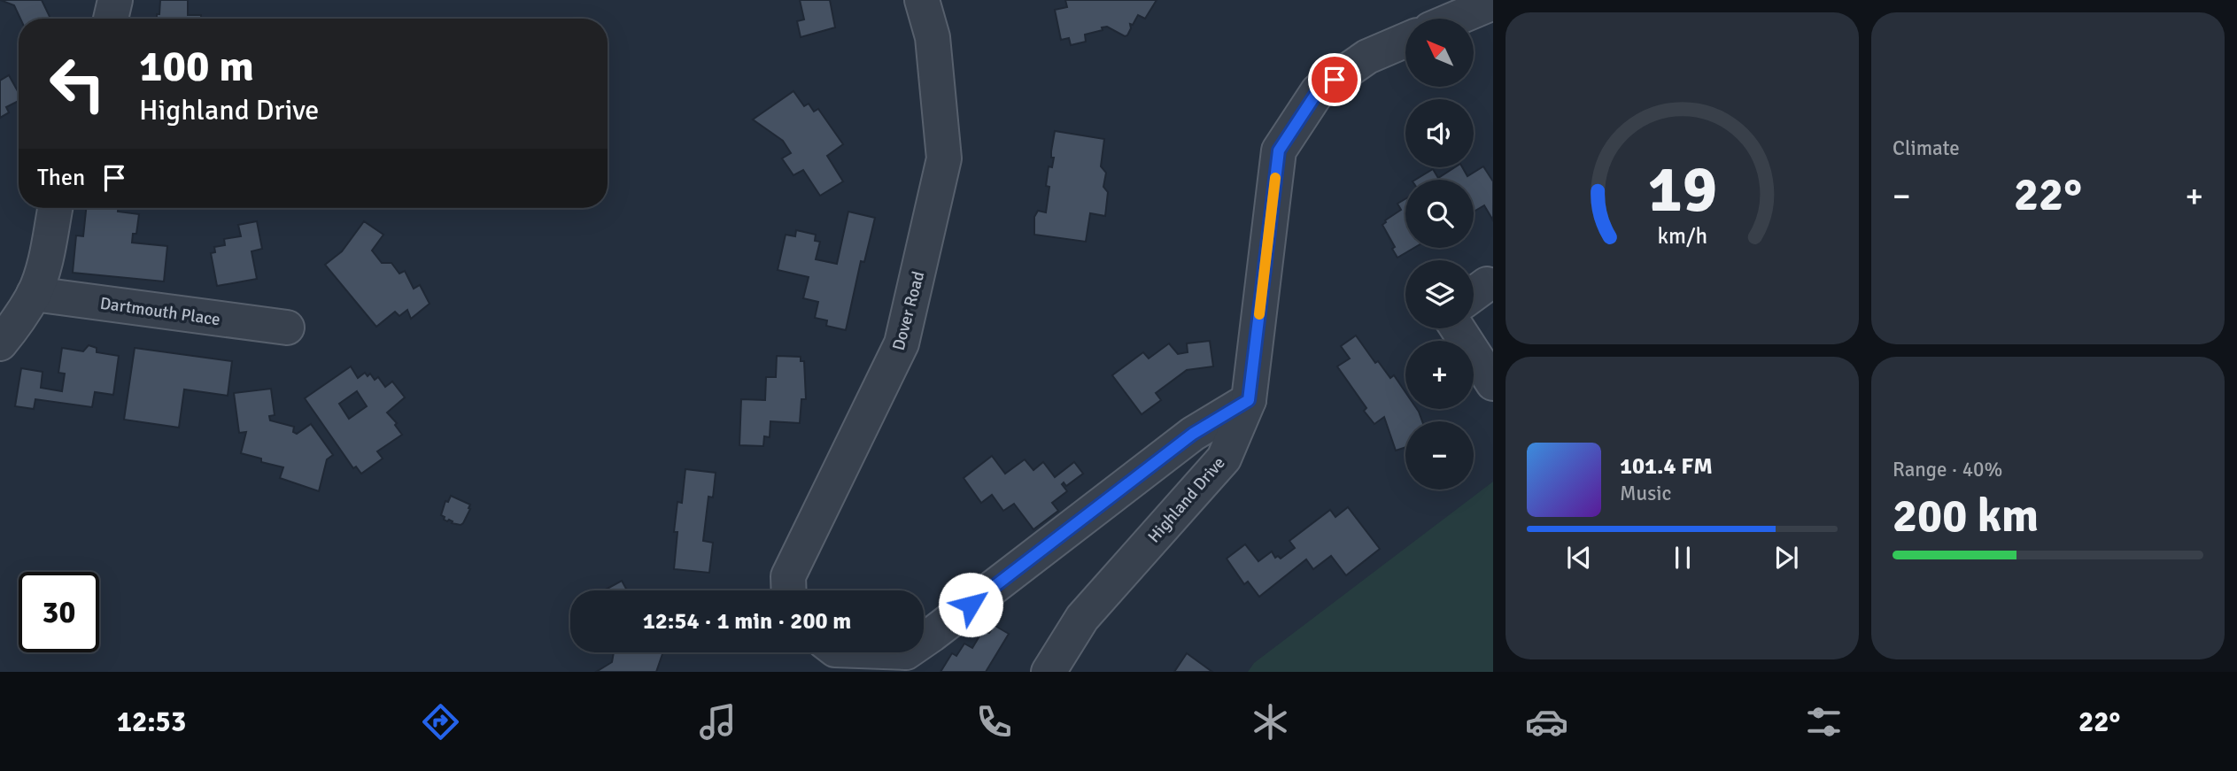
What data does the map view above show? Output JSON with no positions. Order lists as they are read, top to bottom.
{
  "streets": {
    "street": ["Dartmouth Place", "Dover Road", "Highland Drive"]
  },
  "north": "top left",
  "page": {
    "tile": [
      "Climate",
      ["Range · 40%", "200 km"]
    ],
    "map_buttons": ["+", "−"],
    "turn": ["100 m", "Highland Drive"],
    "then": "Then",
    "heat": ["−", "22°", "+"],
    "song": ["101.4 FM", "Music"],
    "limit": "30",
    "trip": "12:54 · 1 min · 200 m",
    "tabs": ["12:53", "22°"],
    "gauge": ["19", "km/h"]
  }
}
